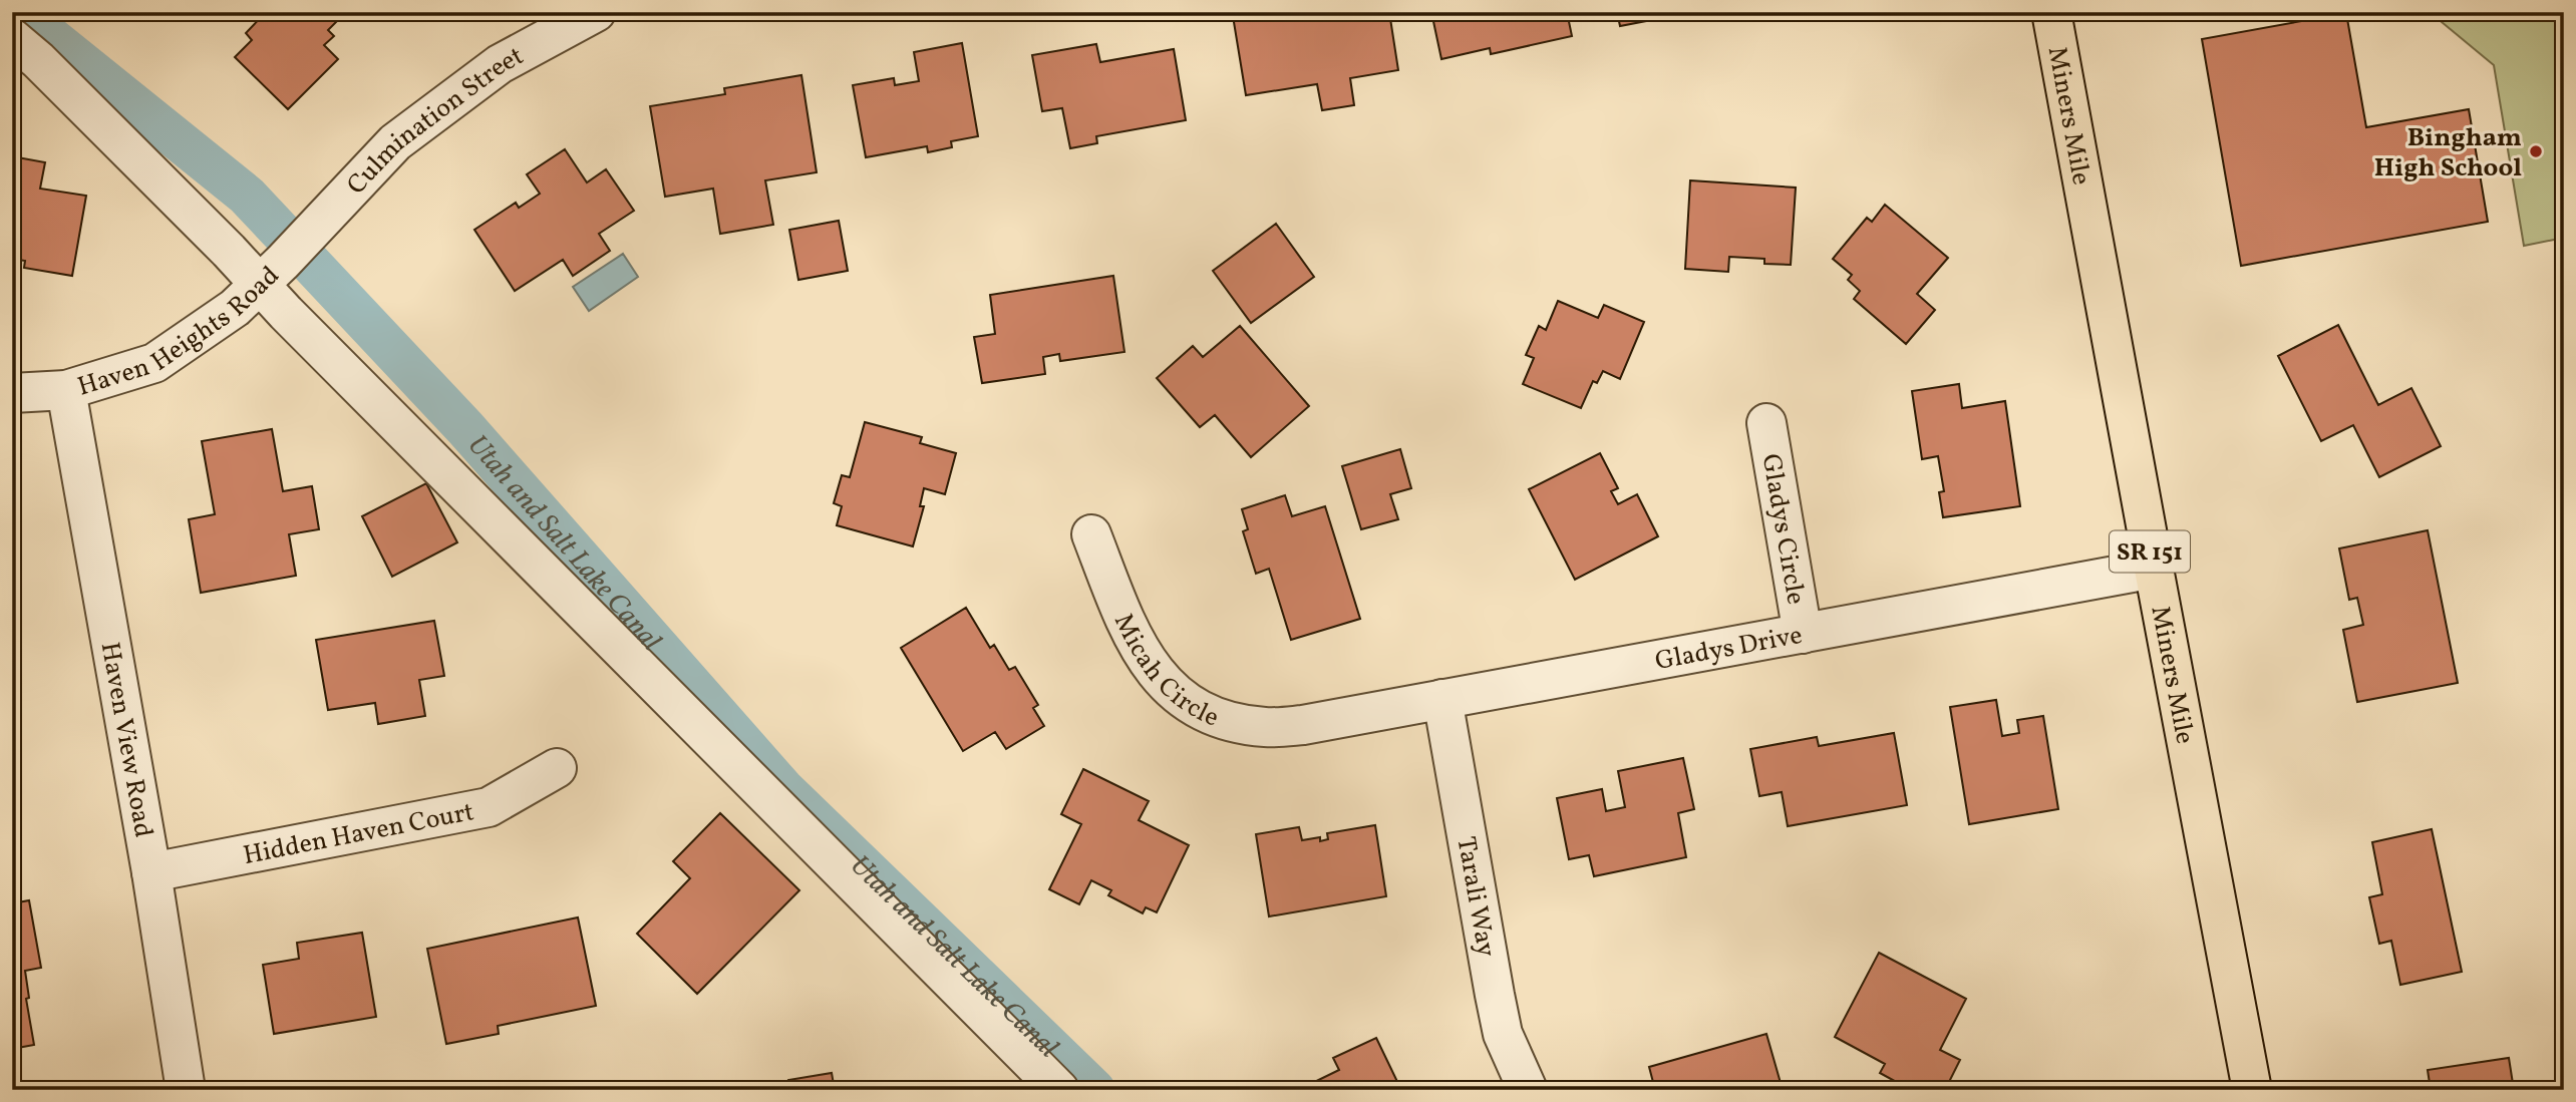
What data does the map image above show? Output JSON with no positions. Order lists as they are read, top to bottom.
{
  "streets": {
    "main road": ["Miners Mile", "SR 151"],
    "street": [
      "Culmination Street",
      "Haven Heights Road",
      "Gladys Circle",
      "Gladys Drive",
      "Micah Circle",
      "Haven View Road",
      "Hidden Haven Court",
      "Tarali Way"
    ]
  },
  "crossings": [
    ["Miners Mile", "Gladys Drive"],
    ["Culmination Street", "Haven Heights Road"],
    ["Haven Heights Road", "Haven View Road"],
    ["Gladys Circle", "Gladys Drive"],
    ["Gladys Drive", "Micah Circle"],
    ["Gladys Drive", "Tarali Way"],
    ["Haven View Road", "Hidden Haven Court"]
  ],
  "water": ["Utah and Salt Lake Canal"],
  "places": ["Bingham High School"]
}
